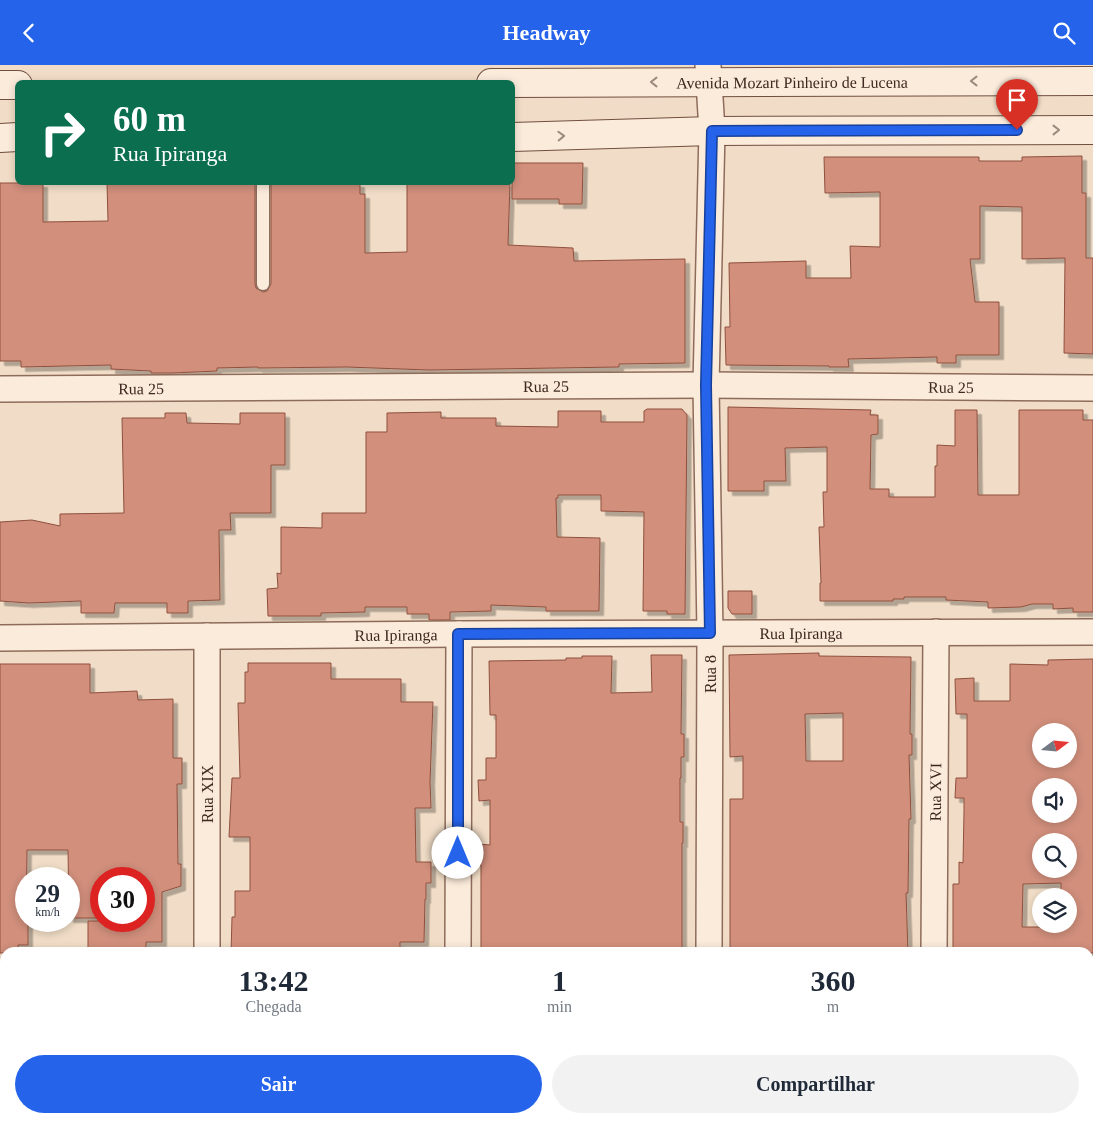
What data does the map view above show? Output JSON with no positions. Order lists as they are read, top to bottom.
{
  "streets": {
    "main road": ["Avenida Mozart Pinheiro de Lucena"],
    "street": [
      "Rua 25",
      "Rua Ipiranga",
      "Rua 8",
      "Rua XVI",
      "Rua XIX"
    ]
  },
  "crossings": [
    ["Avenida Mozart Pinheiro de Lucena", "Rua 8"],
    ["Rua 25", "Rua 8"],
    ["Rua Ipiranga", "Rua 8"],
    ["Rua Ipiranga", "Rua XVI"],
    ["Rua Ipiranga", "Rua XIX"]
  ],
  "north": "right",
  "page": {
    "header": "Headway",
    "turn": ["60 m", "Rua Ipiranga"],
    "speed": "29 km/h",
    "limit": "30",
    "eta": [
      "13:42",
      "Chegada",
      "1",
      "min",
      "360",
      "m"
    ],
    "buttons": ["Sair", "Compartilhar"]
  }
}
